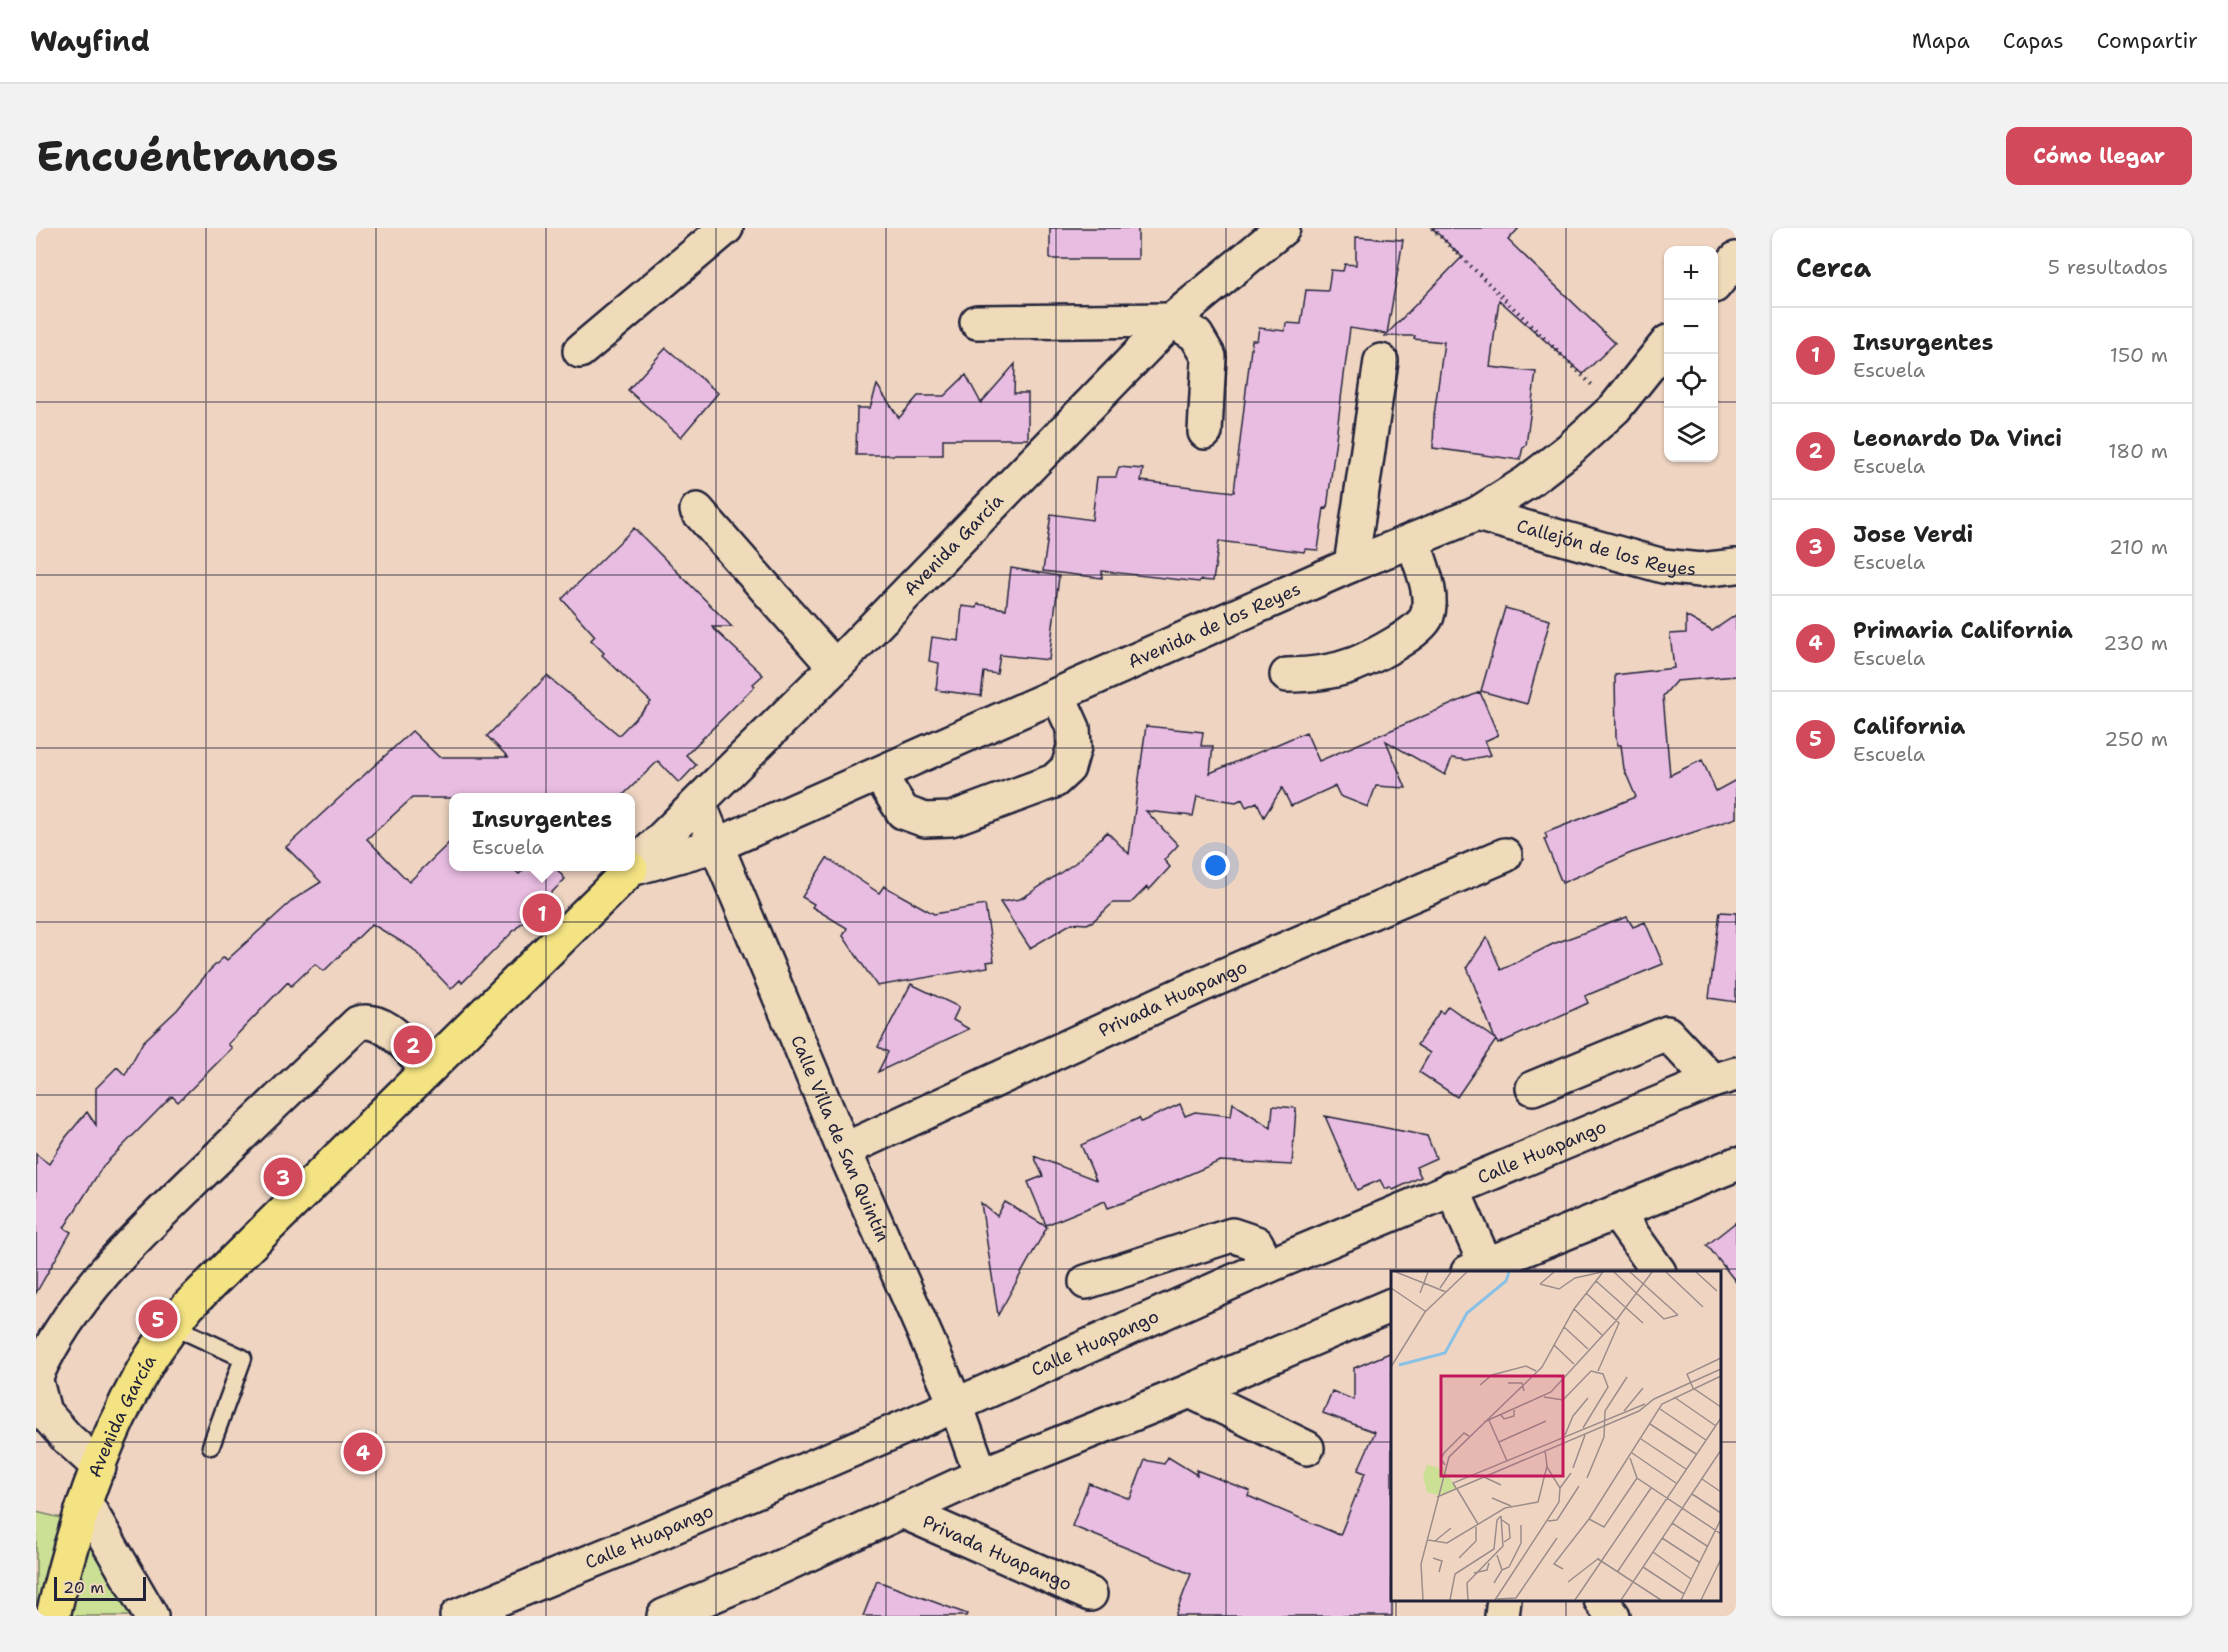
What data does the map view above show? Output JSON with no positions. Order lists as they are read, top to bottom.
{
  "streets": {
    "main road": ["Avenida García"],
    "street": [
      "Callejón de los Reyes",
      "Avenida de los Reyes",
      "Privada Huapango",
      "Calle Villa de San Quintín",
      "Calle Huapango"
    ]
  },
  "crossings": [
    ["Avenida García", "Avenida de los Reyes"],
    ["Avenida García", "Calle Villa de San Quintín"],
    ["Callejón de los Reyes", "Avenida de los Reyes"],
    ["Avenida de los Reyes", "Calle Villa de San Quintín"],
    ["Privada Huapango", "Calle Villa de San Quintín"],
    ["Calle Villa de San Quintín", "Calle Huapango"]
  ],
  "scale_bar": "20 m",
  "page": {
    "header": "Wayfind",
    "nav": ["Mapa", "Capas", "Compartir"],
    "buttons": "Cómo llegar",
    "title": "Encuéntranos",
    "heading": ["Cerca", "5 resultados"],
    "map_buttons": ["+", "−"],
    "list": [
      {
        "mark": "1",
        "name": "Insurgentes",
        "note": "Escuela",
        "value": "150 m"
      },
      {
        "mark": "2",
        "name": "Leonardo Da Vinci",
        "note": "Escuela",
        "value": "180 m"
      },
      {
        "mark": "3",
        "name": "Jose Verdi",
        "note": "Escuela",
        "value": "210 m"
      },
      {
        "mark": "4",
        "name": "Primaria California",
        "note": "Escuela",
        "value": "230 m"
      },
      {
        "mark": "5",
        "name": "California",
        "note": "Escuela",
        "value": "250 m"
      }
    ],
    "popup": ["Insurgentes", "Escuela"],
    "pins": [
      "1",
      "2",
      "3",
      "5",
      "4"
    ],
    "scale": "20 m"
  }
}
